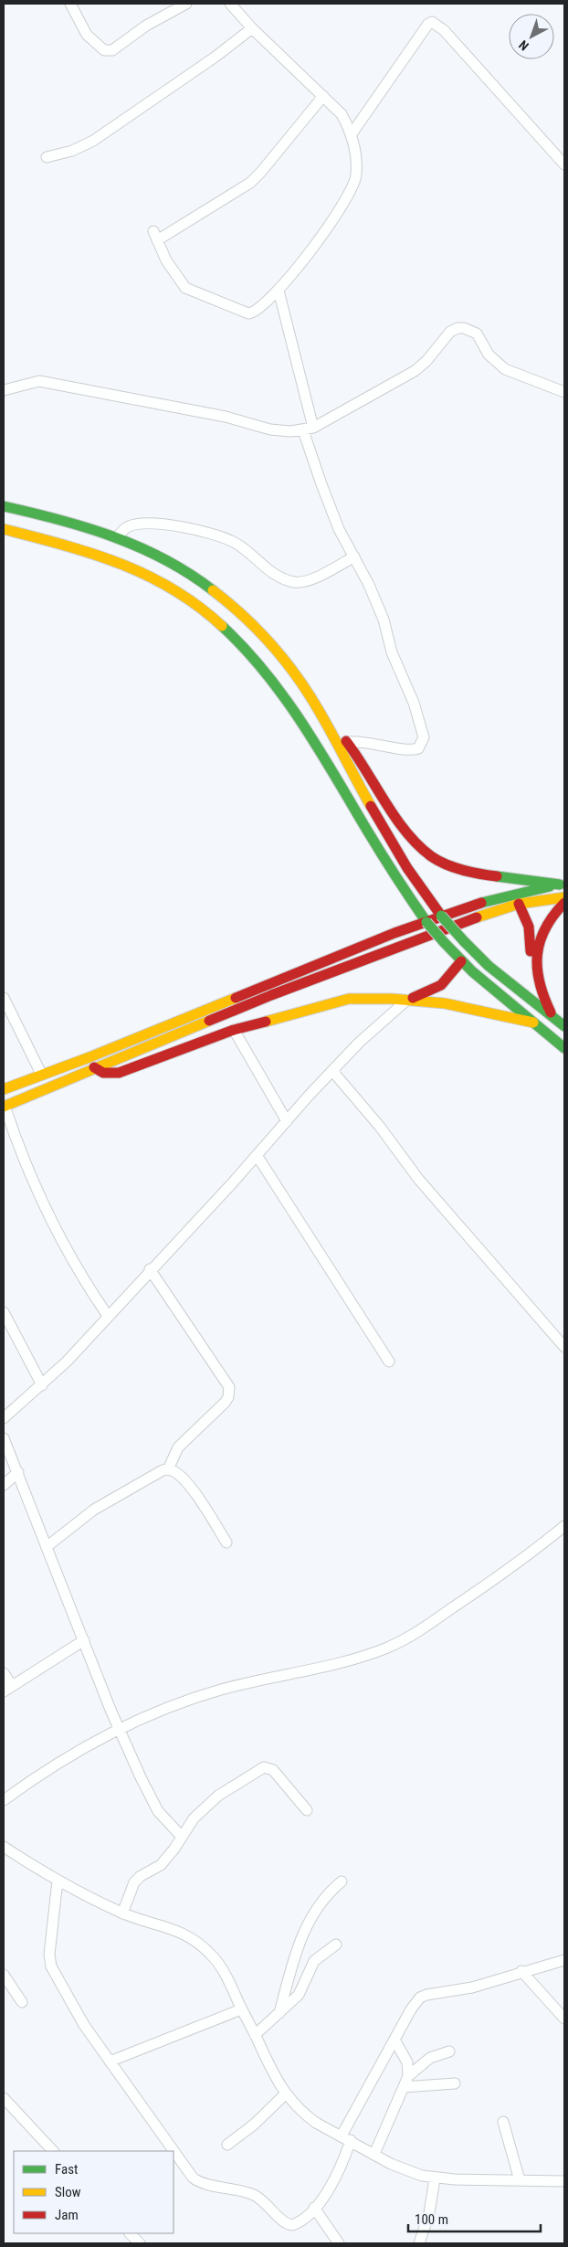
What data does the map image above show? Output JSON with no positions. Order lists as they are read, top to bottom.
{
  "legend": ["Fast", "Slow", "Jam"],
  "scale_bar": "100 m",
  "north": "bottom left"
}
